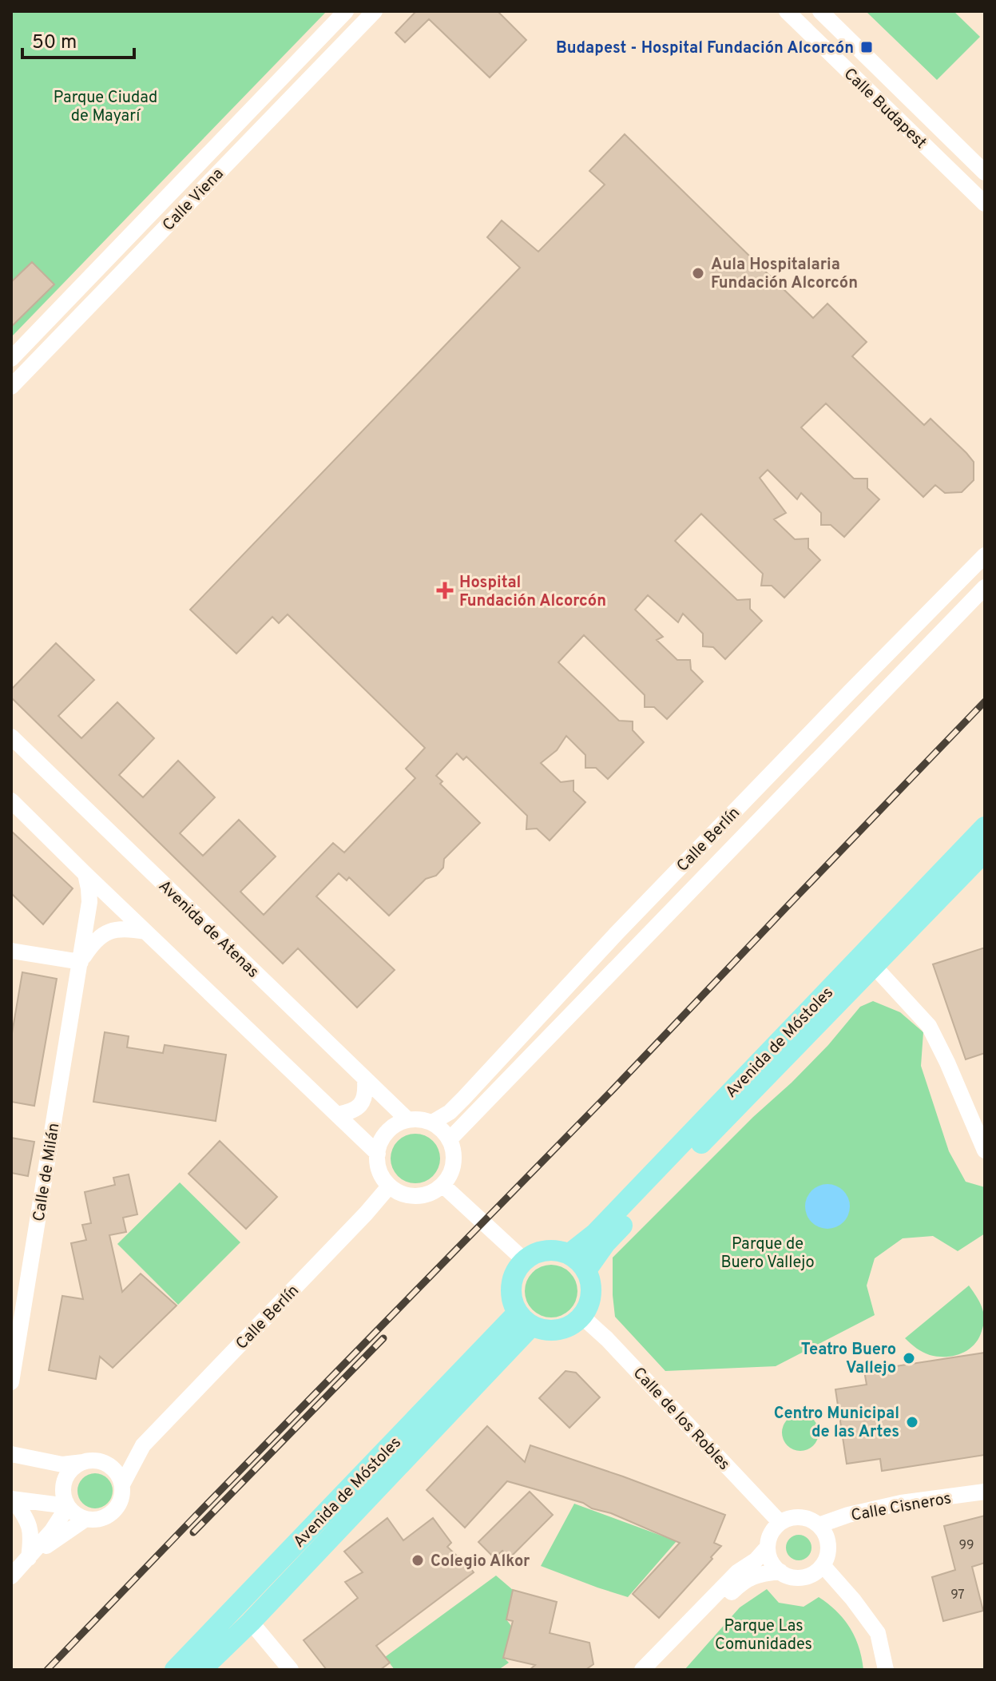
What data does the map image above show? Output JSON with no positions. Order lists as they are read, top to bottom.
{
  "streets": {
    "main road": ["Avenida de Móstoles"],
    "street": [
      "Calle Budapest",
      "Calle Viena",
      "Calle Berlín",
      "Avenida de Atenas",
      "Calle de Milán",
      "Calle de los Robles",
      "Calle Cisneros"
    ]
  },
  "crossings": [
    ["Calle Berlín", "Avenida de Atenas"],
    ["Avenida de Móstoles", "Calle de los Robles"],
    ["Calle de los Robles", "Calle Cisneros"]
  ],
  "parks": ["Parque Ciudad de Mayarí", "Parque de Buero Vallejo", "Parque Las Comunidades"],
  "places": {
    "transit": ["Budapest - Hospital Fundación Alcorcón"],
    "other": [
      "Aula Hospitalaria Fundación Alcorcón",
      "Teatro Buero Vallejo",
      "Centro Municipal de las Artes",
      "Colegio Alkor"
    ],
    "health": ["Hospital Fundación Alcorcón"]
  },
  "house_numbers": ["99", "97"],
  "scale_bar": "50 m"
}
